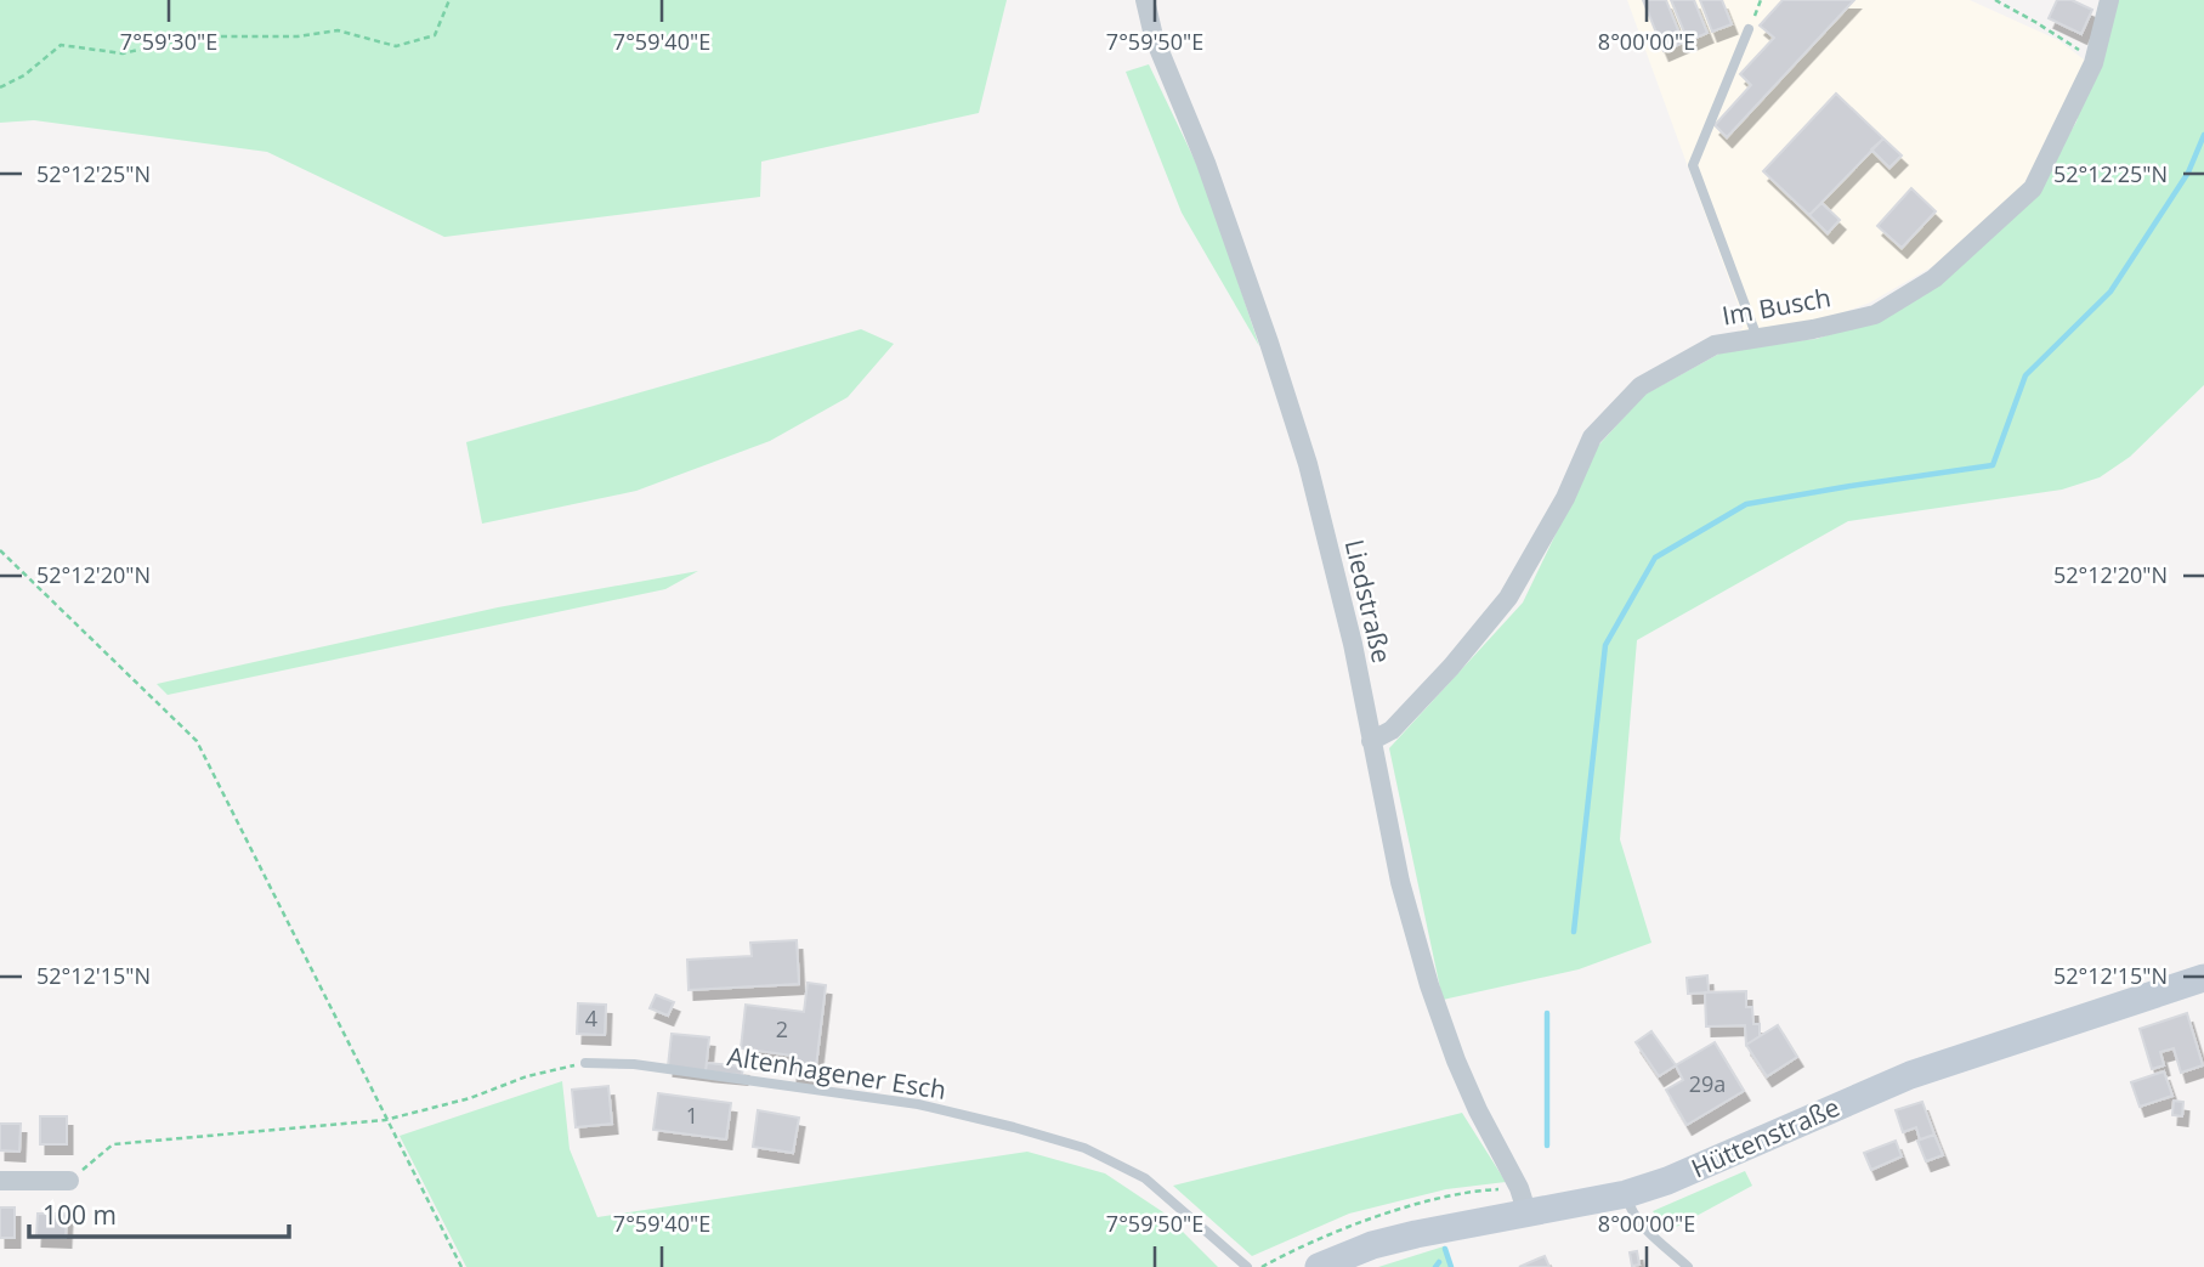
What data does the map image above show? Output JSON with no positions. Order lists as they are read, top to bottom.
{
  "streets": {
    "main road": ["Hüttenstraße"],
    "street": ["Im Busch", "Liedstraße"],
    "lane": ["Altenhagener Esch"]
  },
  "crossings": [
    ["Im Busch", "Liedstraße"],
    ["Liedstraße", "Hüttenstraße"]
  ],
  "house_numbers": [
    "4",
    "2",
    "29a",
    "1"
  ],
  "scale_bar": "100 m",
  "coordinates": [
    "7°59'30\"E",
    "7°59'40\"E",
    "7°59'50\"E",
    "8°00'00\"E",
    "52°12'25\"N",
    "52°12'20\"N",
    "52°12'15\"N"
  ]
}
